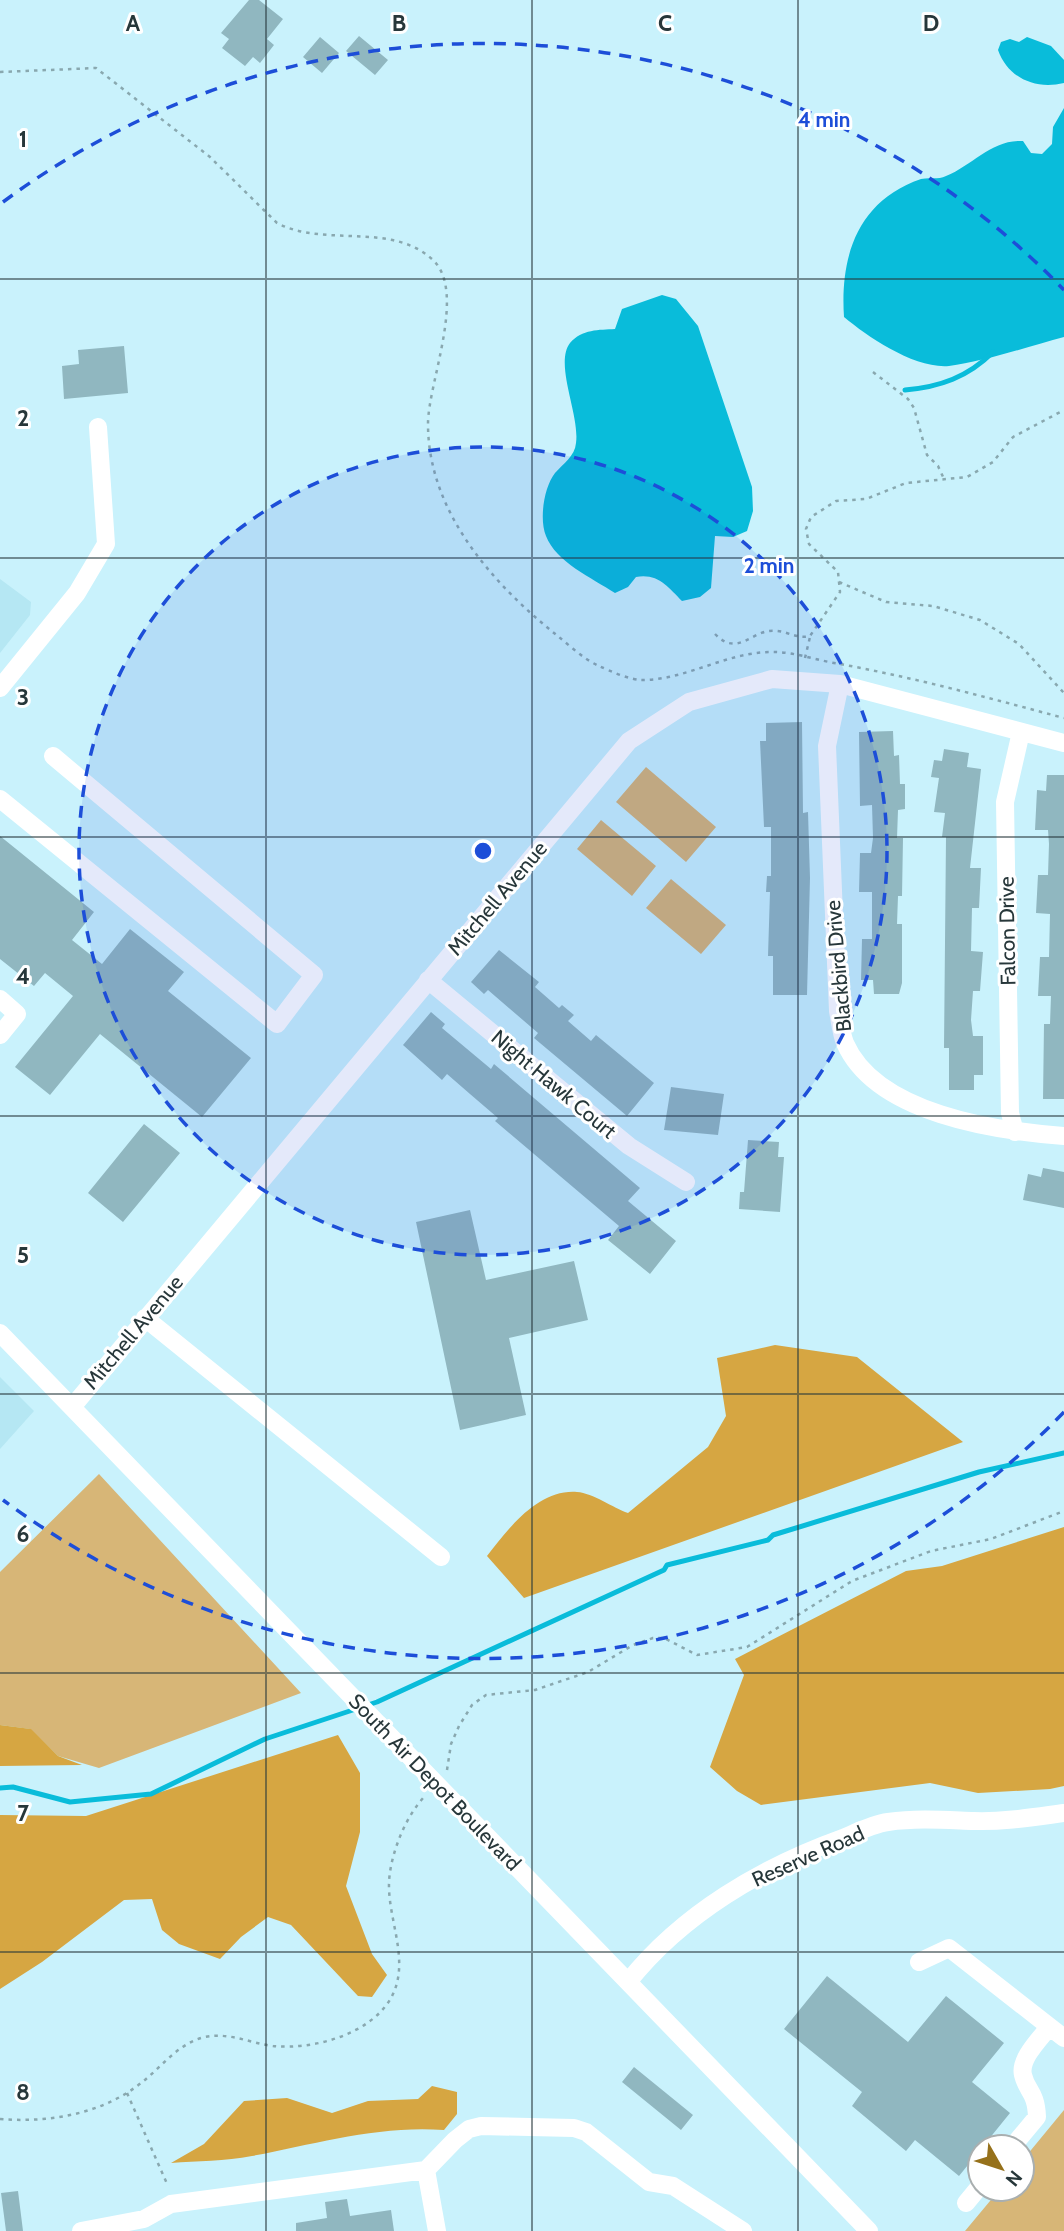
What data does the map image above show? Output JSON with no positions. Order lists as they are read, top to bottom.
{
  "streets": {
    "street": [
      "Mitchell Avenue",
      "Falcon Drive",
      "Blackbird Drive",
      "Night Hawk Court",
      "South Air Depot Boulevard",
      "Reserve Road"
    ]
  },
  "crossings": [
    ["Mitchell Avenue", "Falcon Drive"],
    ["Mitchell Avenue", "Blackbird Drive"],
    ["Mitchell Avenue", "Night Hawk Court"],
    ["Mitchell Avenue", "South Air Depot Boulevard"],
    ["Falcon Drive", "Blackbird Drive"],
    ["South Air Depot Boulevard", "Reserve Road"]
  ],
  "north": "bottom right",
  "grid": {
    "columns": [
      "A",
      "B",
      "C",
      "D"
    ],
    "rows": [
      "1",
      "2",
      "3",
      "4",
      "5",
      "6",
      "7",
      "8"
    ]
  },
  "rings": ["4 min", "2 min"]
}
